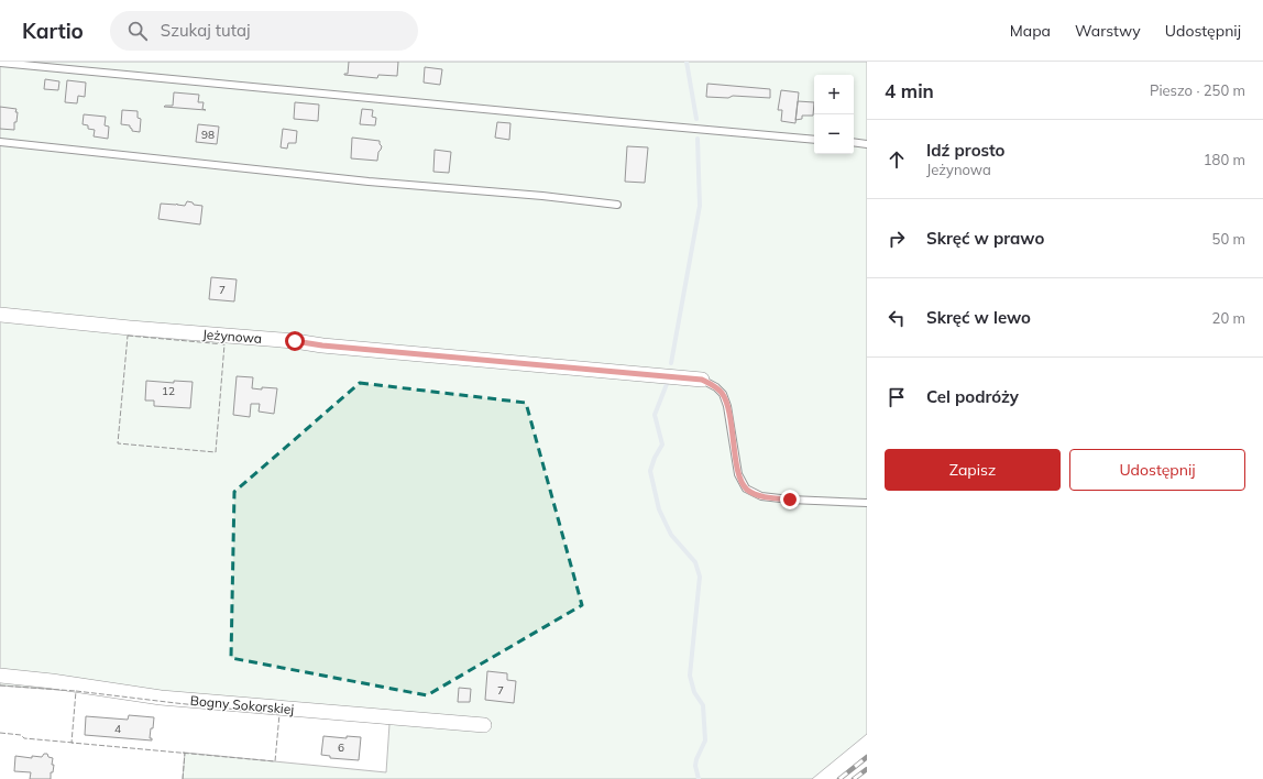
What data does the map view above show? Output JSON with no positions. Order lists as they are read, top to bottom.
{
  "streets": {
    "street": ["Jeżynowa", "Bogny Sokorskiej"]
  },
  "house_numbers": [
    "98",
    "7",
    "12",
    "7",
    "4",
    "6"
  ],
  "page": {
    "header": "Kartio",
    "search": "Szukaj tutaj",
    "nav": ["Mapa", "Warstwy", "Udostępnij"],
    "heading": ["4 min", "Pieszo · 250 m"],
    "map_buttons": ["+", "−"],
    "list": [
      ["Idź prosto", "Jeżynowa", "180 m"],
      ["Skręć w prawo", "50 m"],
      ["Skręć w lewo", "20 m"],
      "Cel podróży"
    ],
    "buttons": ["Zapisz", "Udostępnij"]
  }
}
